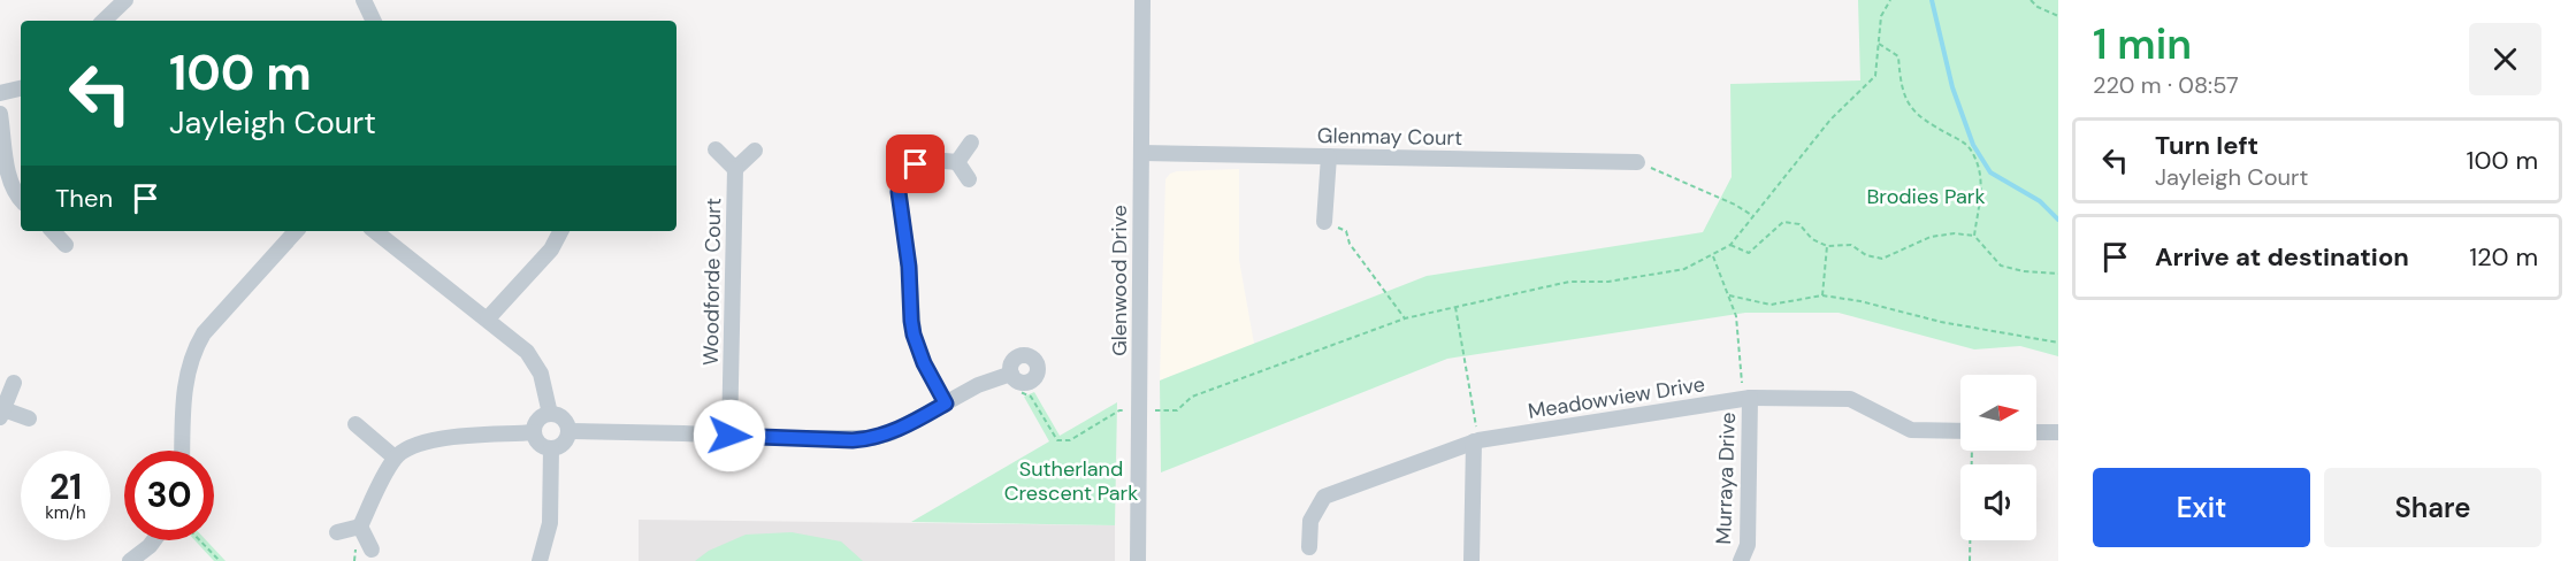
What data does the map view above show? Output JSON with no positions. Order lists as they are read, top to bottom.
{
  "streets": {
    "street": [
      "Glenmay Court",
      "Glenwood Drive",
      "Woodforde Court",
      "Meadowview Drive",
      "Murraya Drive"
    ]
  },
  "crossings": [
    ["Glenmay Court", "Glenwood Drive"],
    ["Meadowview Drive", "Murraya Drive"]
  ],
  "parks": ["Brodies Park", "Sutherland Crescent Park"],
  "north": "right",
  "page": {
    "heading": ["1 min", "220 m · 08:57"],
    "turn": ["100 m", "Jayleigh Court"],
    "list": [
      {
        "name": "Turn left",
        "note": "Jayleigh Court",
        "value": "100 m"
      },
      {
        "name": "Arrive at destination",
        "value": "120 m"
      }
    ],
    "then": "Then",
    "speed": "21 km/h",
    "limit": "30",
    "buttons": ["Exit", "Share"]
  }
}
